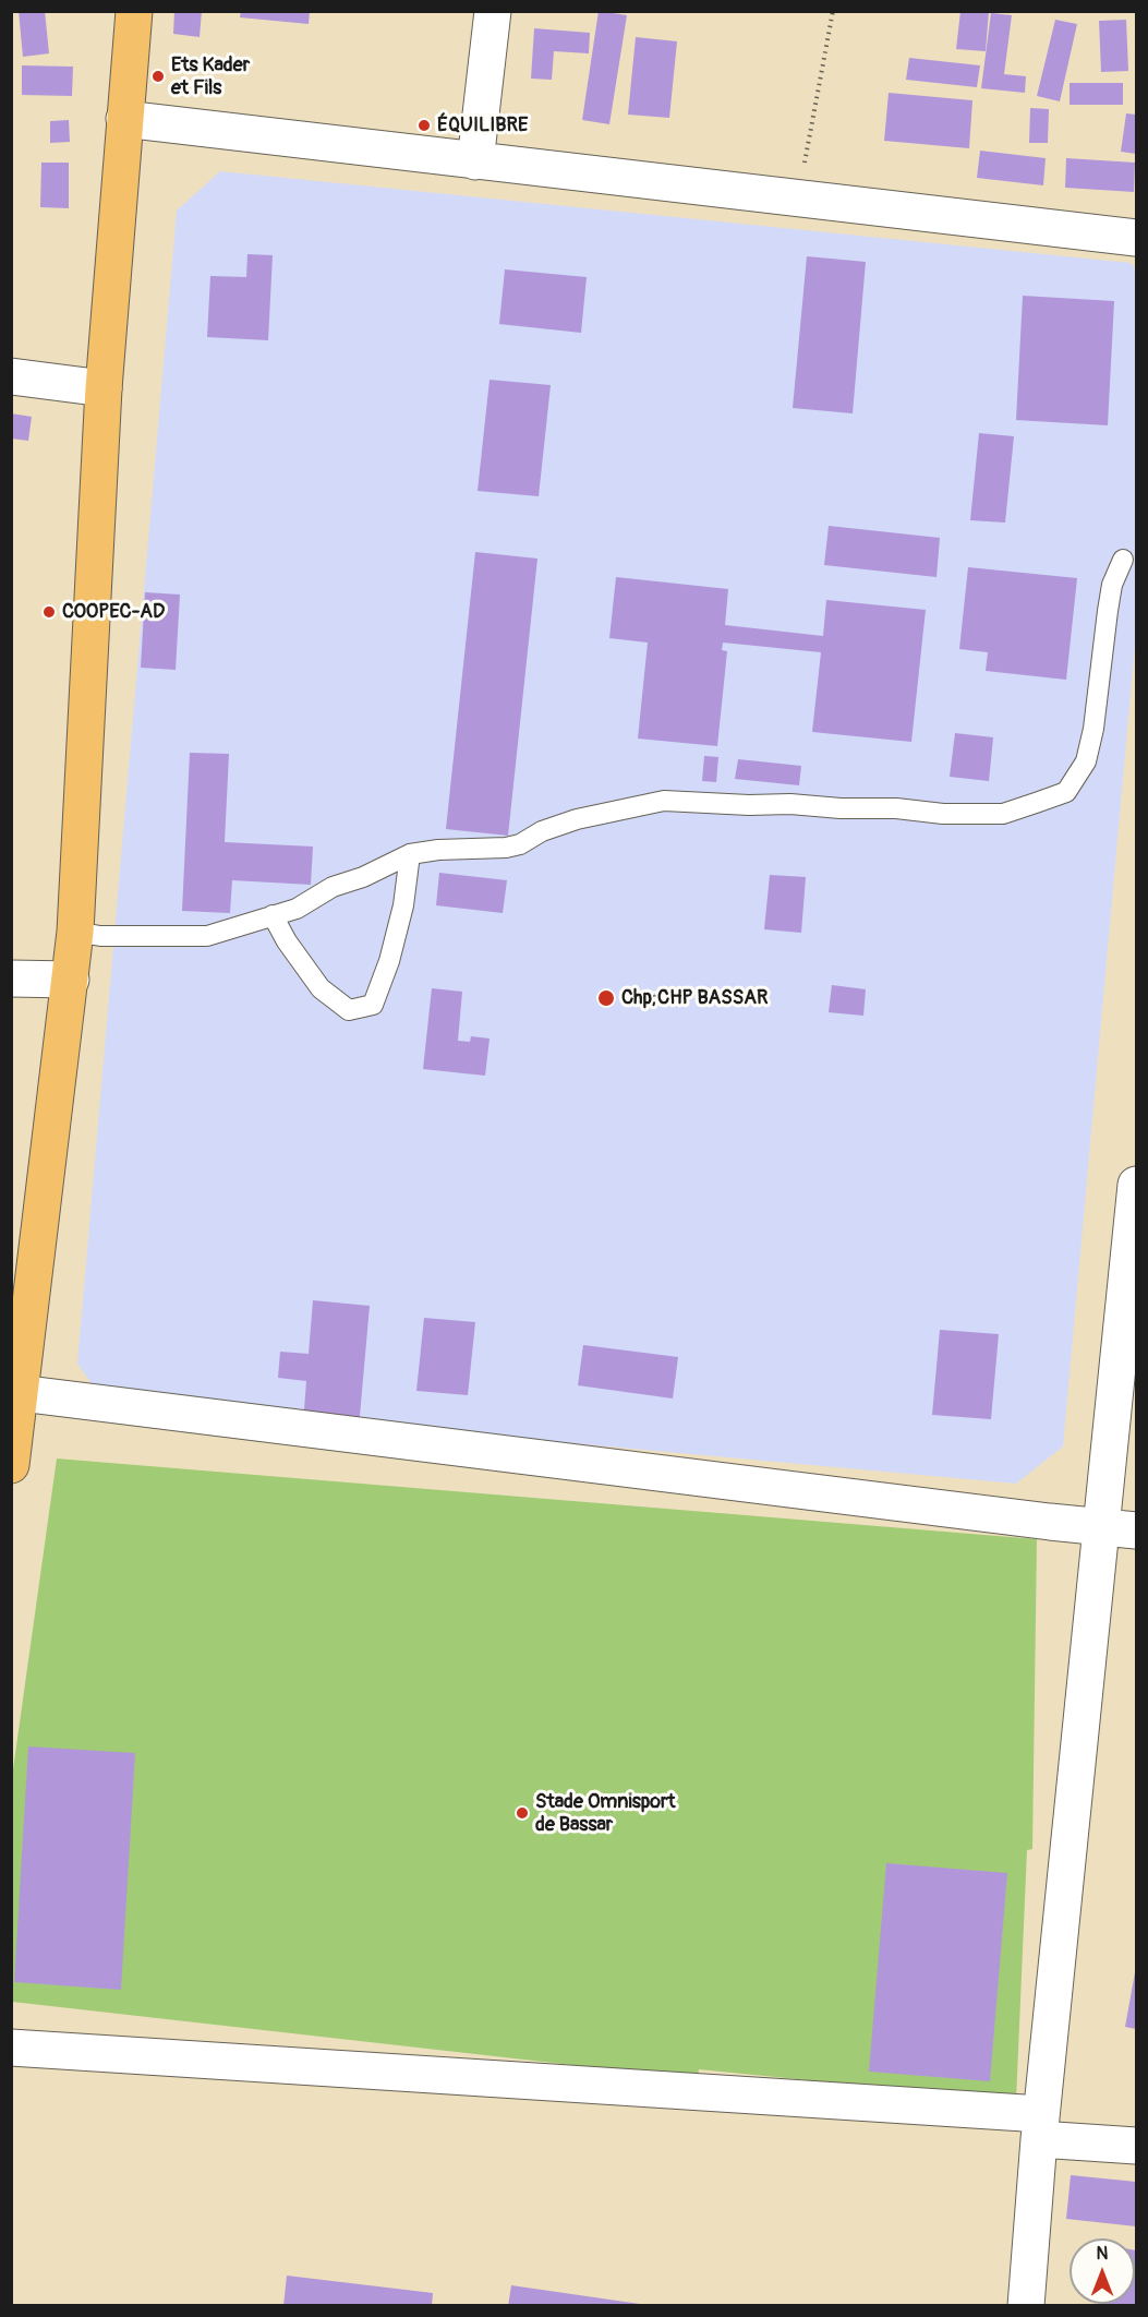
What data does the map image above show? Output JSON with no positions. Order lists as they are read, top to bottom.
{
  "places": [
    "Ets Kader et Fils",
    "ÉQUILIBRE",
    "COOPEC-AD",
    "Chp;CHP BASSAR",
    "Stade Omnisport de Bassar"
  ],
  "north": "top"
}
